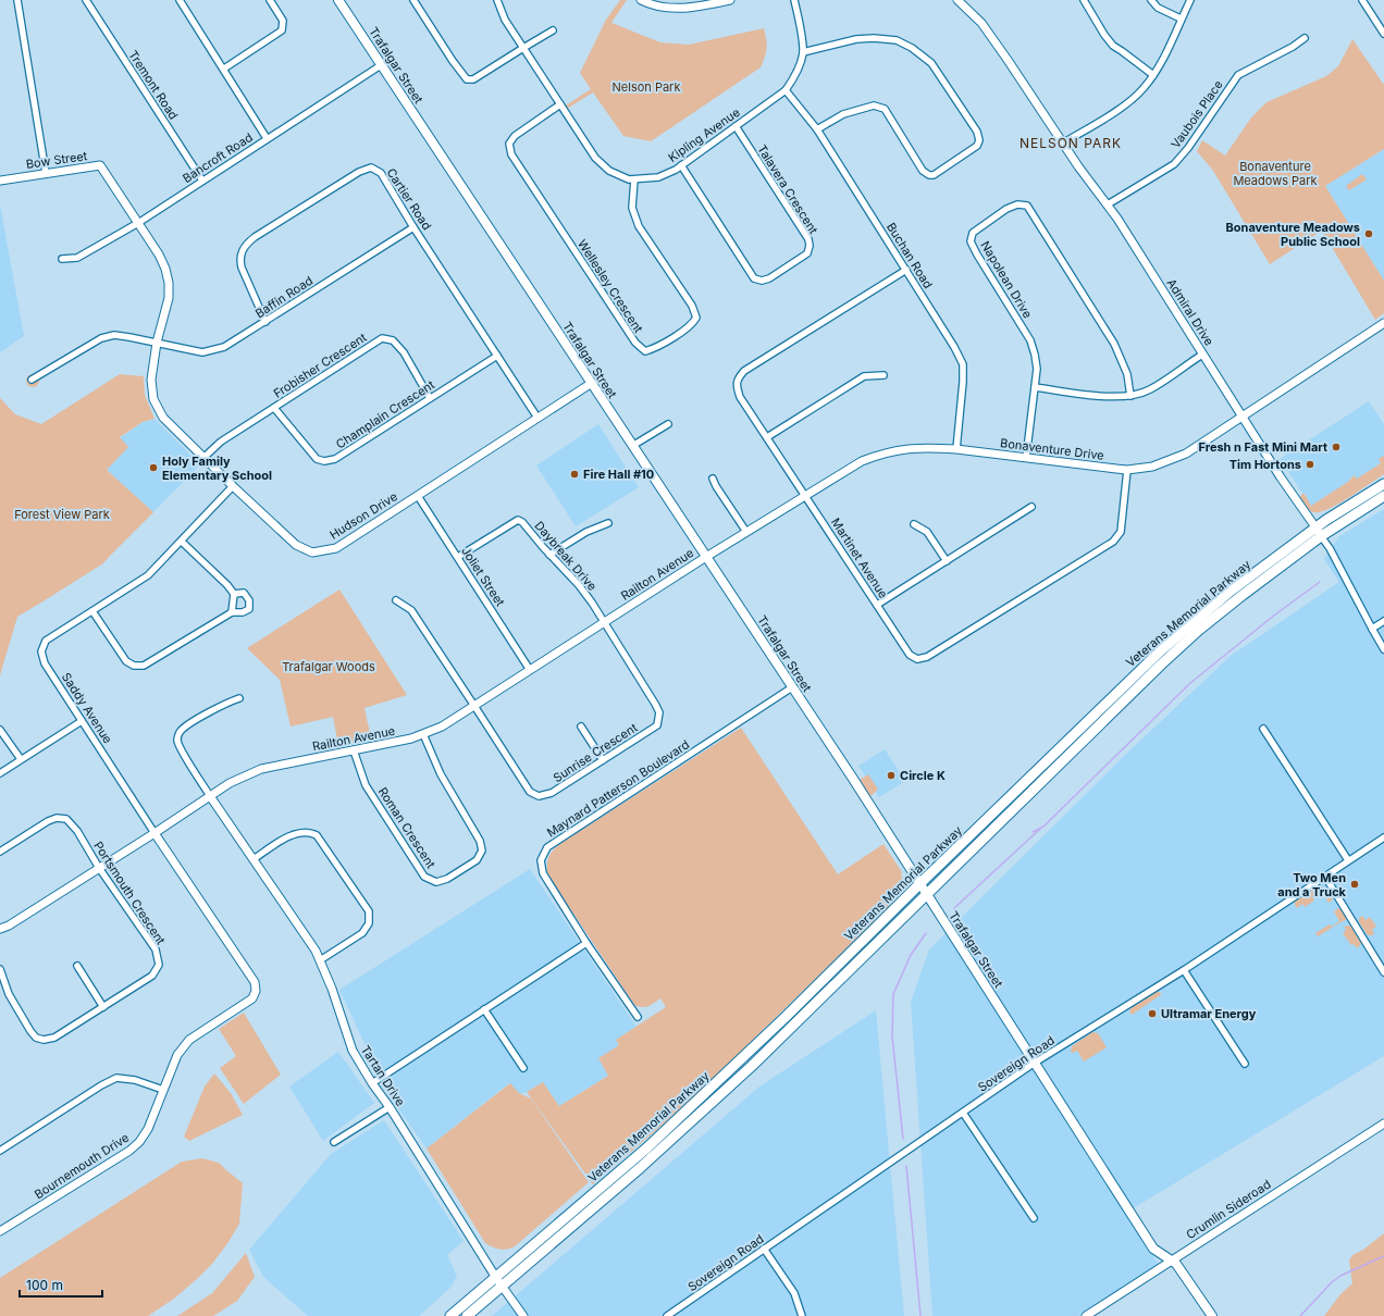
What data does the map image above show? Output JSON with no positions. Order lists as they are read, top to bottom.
{
  "streets": {
    "highway": ["Veterans Memorial Parkway"],
    "main road": ["Trafalgar Street"],
    "street": [
      "Tremont Road",
      "Vaubois Place",
      "Kipling Avenue",
      "Bancroft Road",
      "Bow Street",
      "Talavera Crescent",
      "Cartier Road",
      "Buchan Road",
      "Napolean Drive",
      "Wellesley Crescent",
      "Baffin Road",
      "Admiral Drive",
      "Frobisher Crescent",
      "Champlain Crescent",
      "Bonaventure Drive",
      "Hudson Drive",
      "Daybreak Drive",
      "Martinet Avenue",
      "Railton Avenue",
      "Joliet Street",
      "Saddy Avenue",
      "Sunrise Crescent",
      "Maynard Patterson Boulevard",
      "Roman Crescent",
      "Portsmouth Crescent",
      "Sovereign Road",
      "Tartan Drive",
      "Bournemouth Drive",
      "Crumlin Sideroad"
    ]
  },
  "crossings": [
    ["Trafalgar Street", "Bancroft Road"],
    ["Trafalgar Street", "Bonaventure Drive"],
    ["Trafalgar Street", "Hudson Drive"],
    ["Trafalgar Street", "Railton Avenue"],
    ["Trafalgar Street", "Veterans Memorial Parkway"],
    ["Trafalgar Street", "Maynard Patterson Boulevard"],
    ["Trafalgar Street", "Sovereign Road"],
    ["Trafalgar Street", "Crumlin Sideroad"],
    ["Tremont Road", "Bancroft Road"],
    ["Vaubois Place", "Admiral Drive"],
    ["Kipling Avenue", "Talavera Crescent"],
    ["Kipling Avenue", "Buchan Road"],
    ["Kipling Avenue", "Wellesley Crescent"],
    ["Bancroft Road", "Bow Street"],
    ["Bancroft Road", "Hudson Drive"],
    ["Bow Street", "Hudson Drive"],
    ["Cartier Road", "Baffin Road"],
    ["Cartier Road", "Champlain Crescent"],
    ["Cartier Road", "Hudson Drive"],
    ["Buchan Road", "Bonaventure Drive"],
    ["Buchan Road", "Martinet Avenue"],
    ["Napolean Drive", "Bonaventure Drive"],
    ["Baffin Road", "Hudson Drive"],
    ["Admiral Drive", "Bonaventure Drive"],
    ["Admiral Drive", "Veterans Memorial Parkway"],
    ["Frobisher Crescent", "Champlain Crescent"],
    ["Frobisher Crescent", "Hudson Drive"],
    ["Bonaventure Drive", "Martinet Avenue"],
    ["Bonaventure Drive", "Railton Avenue"],
    ["Hudson Drive", "Joliet Street"],
    ["Hudson Drive", "Saddy Avenue"],
    ["Daybreak Drive", "Railton Avenue"],
    ["Daybreak Drive", "Joliet Street"],
    ["Daybreak Drive", "Sunrise Crescent"],
    ["Railton Avenue", "Joliet Street"],
    ["Railton Avenue", "Saddy Avenue"],
    ["Railton Avenue", "Sunrise Crescent"],
    ["Railton Avenue", "Roman Crescent"],
    ["Railton Avenue", "Portsmouth Crescent"],
    ["Railton Avenue", "Tartan Drive"],
    ["Veterans Memorial Parkway", "Tartan Drive"],
    ["Saddy Avenue", "Bournemouth Drive"]
  ],
  "districts": ["NELSON PARK"],
  "parks": [
    "Nelson Park",
    "Bonaventure Meadows Park",
    "Forest View Park",
    "Trafalgar Woods"
  ],
  "places": [
    "Bonaventure Meadows Public School",
    "Fresh n Fast Mini Mart",
    "Tim Hortons",
    "Holy Family Elementary School",
    "Fire Hall #10",
    "Circle K",
    "Two Men and a Truck",
    "Ultramar Energy"
  ],
  "scale_bar": "100 m"
}
